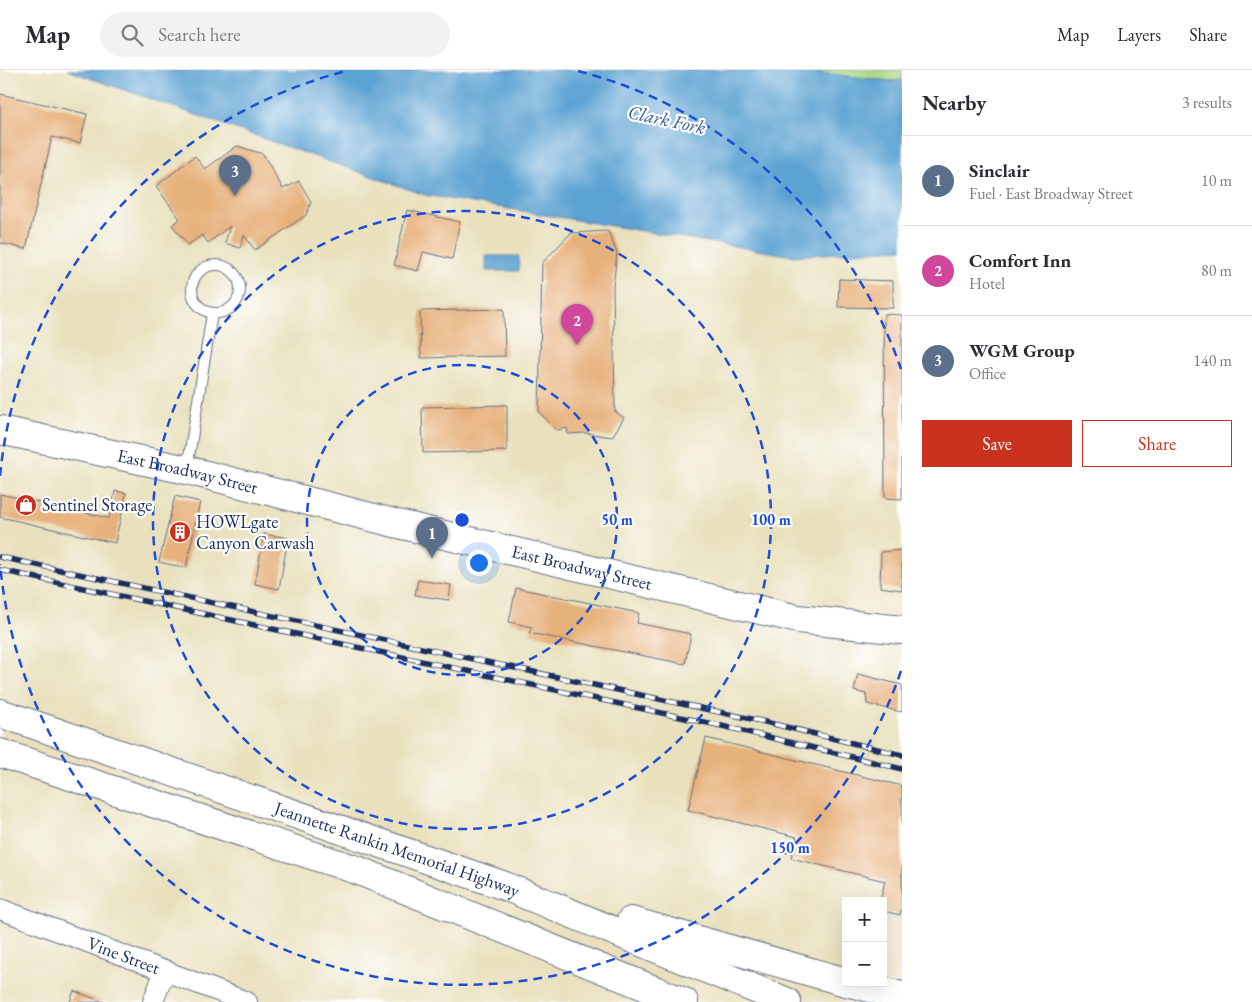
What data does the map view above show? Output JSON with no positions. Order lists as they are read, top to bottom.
{
  "streets": {
    "main road": ["East Broadway Street", "Jeannette Rankin Memorial Highway"],
    "street": ["Vine Street"]
  },
  "water": ["Clark Fork"],
  "places": {
    "shop": ["Sentinel Storage"],
    "building": ["HOWLgate Canyon Carwash"]
  },
  "page": {
    "header": "Map",
    "search": "Search here",
    "nav": ["Map", "Layers", "Share"],
    "heading": ["Nearby", "3 results"],
    "list": [
      {
        "mark": "1",
        "name": "Sinclair",
        "note": "Fuel · East Broadway Street",
        "value": "10 m"
      },
      {
        "mark": "2",
        "name": "Comfort Inn",
        "note": "Hotel",
        "value": "80 m"
      },
      {
        "mark": "3",
        "name": "WGM Group",
        "note": "Office",
        "value": "140 m"
      }
    ],
    "pins": ["3", "2", "1"],
    "buttons": ["Save", "Share"],
    "map_buttons": ["+", "−"]
  },
  "rings": ["50 m", "100 m", "150 m"]
}
